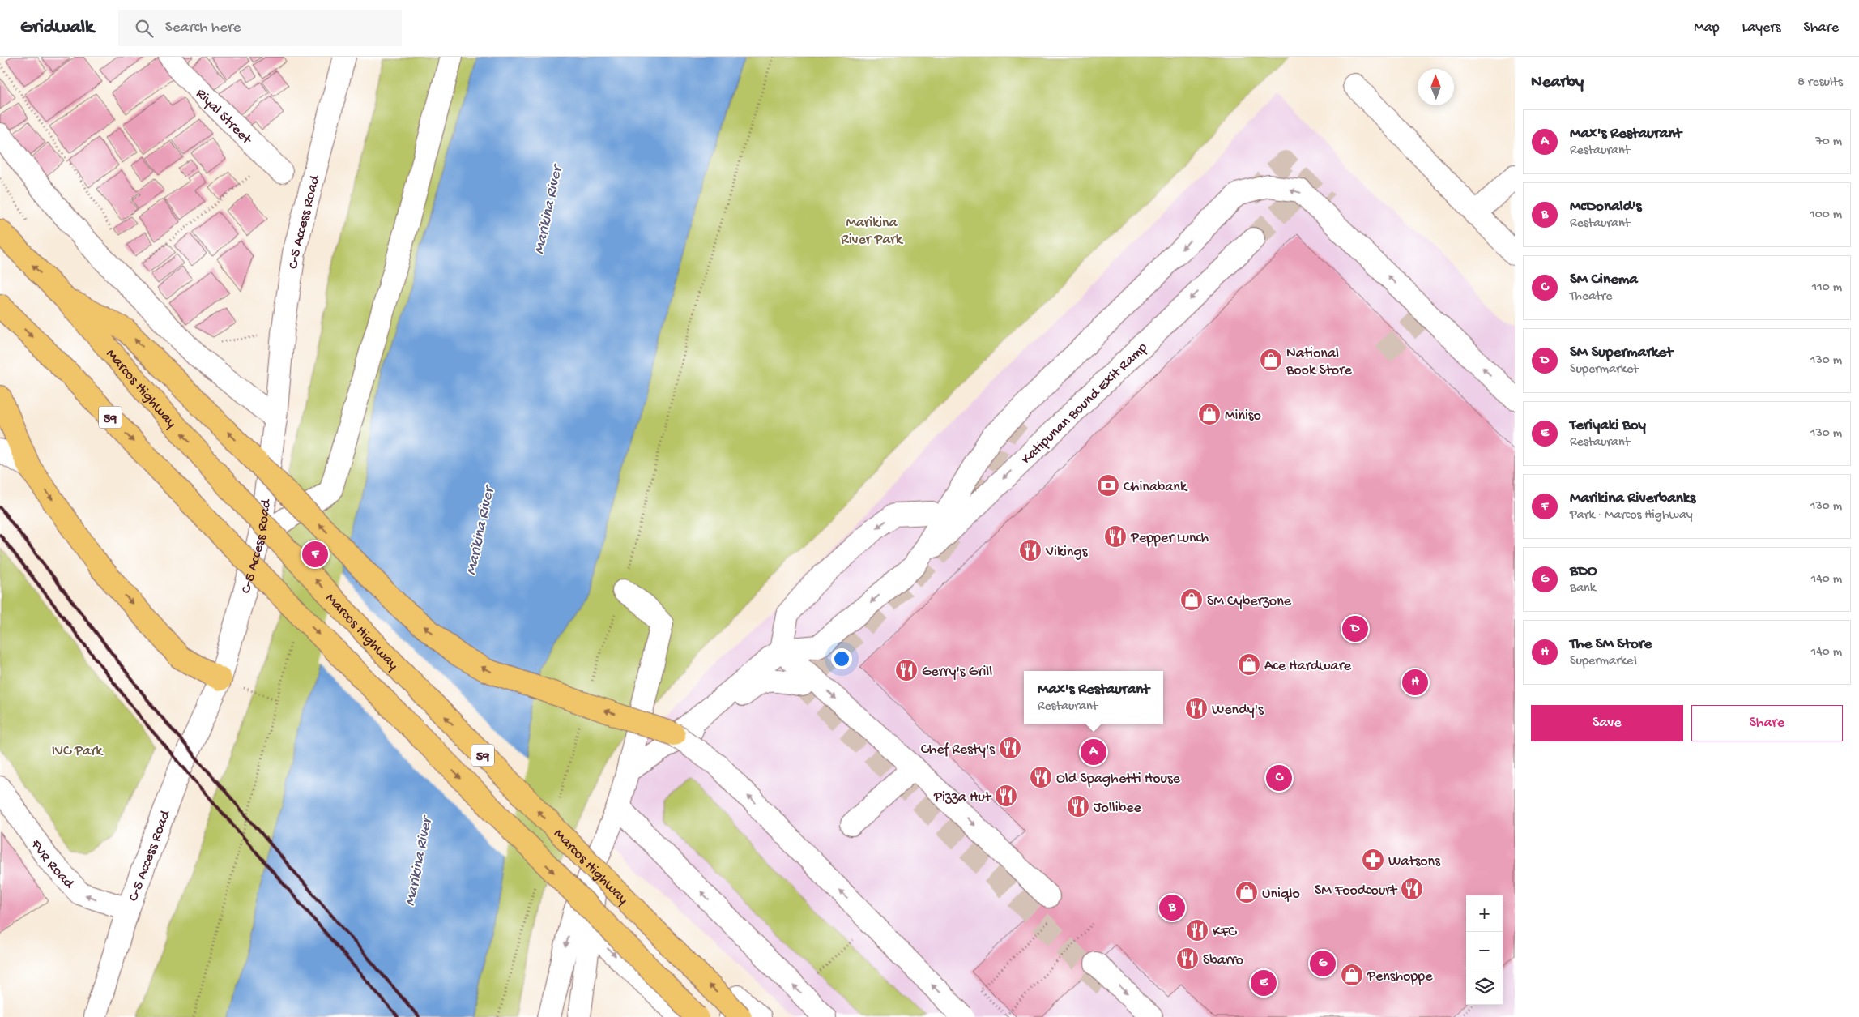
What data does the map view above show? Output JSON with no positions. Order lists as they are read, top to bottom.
{
  "streets": {
    "main road": ["Marcos Highway", "59"],
    "street": [
      "Riyal Street",
      "C-5 Access Road",
      "Katipunan Bound Exit Ramp",
      "FVR Road"
    ]
  },
  "crossings": [
    ["C-5 Access Road", "FVR Road"]
  ],
  "one_way": ["Katipunan Bound Exit Ramp", "FVR Road"],
  "water": ["Marikina River"],
  "parks": ["Marikina River Park", "IVC Park"],
  "places": {
    "shop": [
      "National Book Store",
      "Miniso",
      "SM Cyberzone",
      "Ace Hardware",
      "Uniqlo",
      "Penshoppe"
    ],
    "bank": ["Chinabank"],
    "restaurant": [
      "Pepper Lunch",
      "Vikings",
      "Gerry's Grill",
      "Wendy's",
      "Chef Resty's",
      "Old Spaghetti House",
      "Pizza Hut",
      "Jollibee",
      "SM Foodcourt",
      "KFC",
      "Sbarro"
    ],
    "pharmacy": ["Watsons"]
  },
  "north": "top",
  "page": {
    "header": "Gridwalk",
    "search": "Search here",
    "nav": ["Map", "Layers", "Share"],
    "heading": ["Nearby", "8 results"],
    "list": [
      {
        "mark": "A",
        "name": "Max's Restaurant",
        "note": "Restaurant",
        "value": "70 m"
      },
      {
        "mark": "B",
        "name": "McDonald's",
        "note": "Restaurant",
        "value": "100 m"
      },
      {
        "mark": "C",
        "name": "SM Cinema",
        "note": "Theatre",
        "value": "110 m"
      },
      {
        "mark": "D",
        "name": "SM Supermarket",
        "note": "Supermarket",
        "value": "130 m"
      },
      {
        "mark": "E",
        "name": "Teriyaki Boy",
        "note": "Restaurant",
        "value": "130 m"
      },
      {
        "mark": "F",
        "name": "Marikina Riverbanks",
        "note": "Park · Marcos Highway",
        "value": "130 m"
      },
      {
        "mark": "G",
        "name": "BDO",
        "note": "Bank",
        "value": "140 m"
      },
      {
        "mark": "H",
        "name": "The SM Store",
        "note": "Supermarket",
        "value": "140 m"
      }
    ],
    "pins": [
      "F",
      "D",
      "H",
      "A",
      "C",
      "B",
      "G",
      "E"
    ],
    "popup": ["Max's Restaurant", "Restaurant"],
    "buttons": ["Save", "Share"],
    "map_buttons": ["+", "−"]
  }
}
